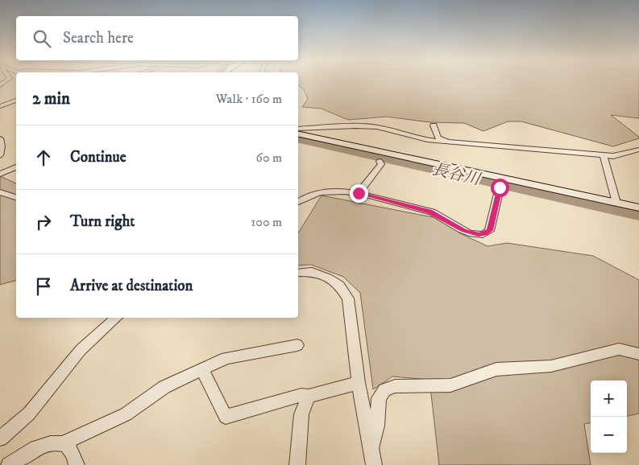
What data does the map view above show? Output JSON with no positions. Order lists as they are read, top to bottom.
{
  "water": ["長谷川"],
  "page": {
    "search": "Search here",
    "heading": ["2 min", "Walk · 160 m"],
    "list": [
      ["Continue", "60 m"],
      ["Turn right", "100 m"],
      "Arrive at destination"
    ],
    "map_buttons": ["+", "−"]
  }
}
